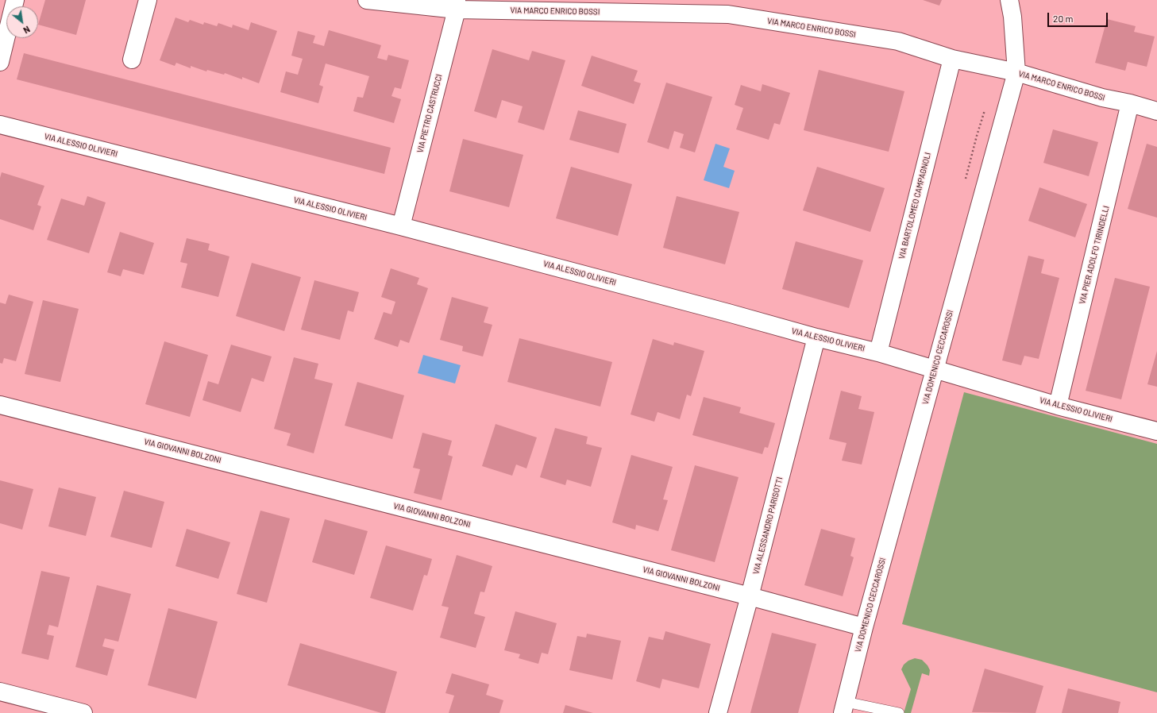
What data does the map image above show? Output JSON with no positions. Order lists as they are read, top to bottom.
{
  "streets": {
    "street": [
      "VIA MARCO ENRICO BOSSI",
      "VIA PIETRO CASTRUCCI",
      "VIA ALESSIO OLIVIERI",
      "VIA BARTOLOMEO CAMPAGNOLI",
      "VIA PIER ADOLFO TIRINDELLI",
      "VIA DOMENICO CECCAROSSI",
      "VIA GIOVANNI BOLZONI",
      "VIA ALESSANDRO PARISOTTI"
    ]
  },
  "crossings": [
    ["VIA MARCO ENRICO BOSSI", "VIA PIETRO CASTRUCCI"],
    ["VIA MARCO ENRICO BOSSI", "VIA BARTOLOMEO CAMPAGNOLI"],
    ["VIA MARCO ENRICO BOSSI", "VIA PIER ADOLFO TIRINDELLI"],
    ["VIA MARCO ENRICO BOSSI", "VIA DOMENICO CECCAROSSI"],
    ["VIA PIETRO CASTRUCCI", "VIA ALESSIO OLIVIERI"],
    ["VIA ALESSIO OLIVIERI", "VIA BARTOLOMEO CAMPAGNOLI"],
    ["VIA ALESSIO OLIVIERI", "VIA PIER ADOLFO TIRINDELLI"],
    ["VIA ALESSIO OLIVIERI", "VIA DOMENICO CECCAROSSI"],
    ["VIA ALESSIO OLIVIERI", "VIA ALESSANDRO PARISOTTI"],
    ["VIA DOMENICO CECCAROSSI", "VIA GIOVANNI BOLZONI"],
    ["VIA GIOVANNI BOLZONI", "VIA ALESSANDRO PARISOTTI"]
  ],
  "scale_bar": "20 m",
  "north": "bottom right"
}
